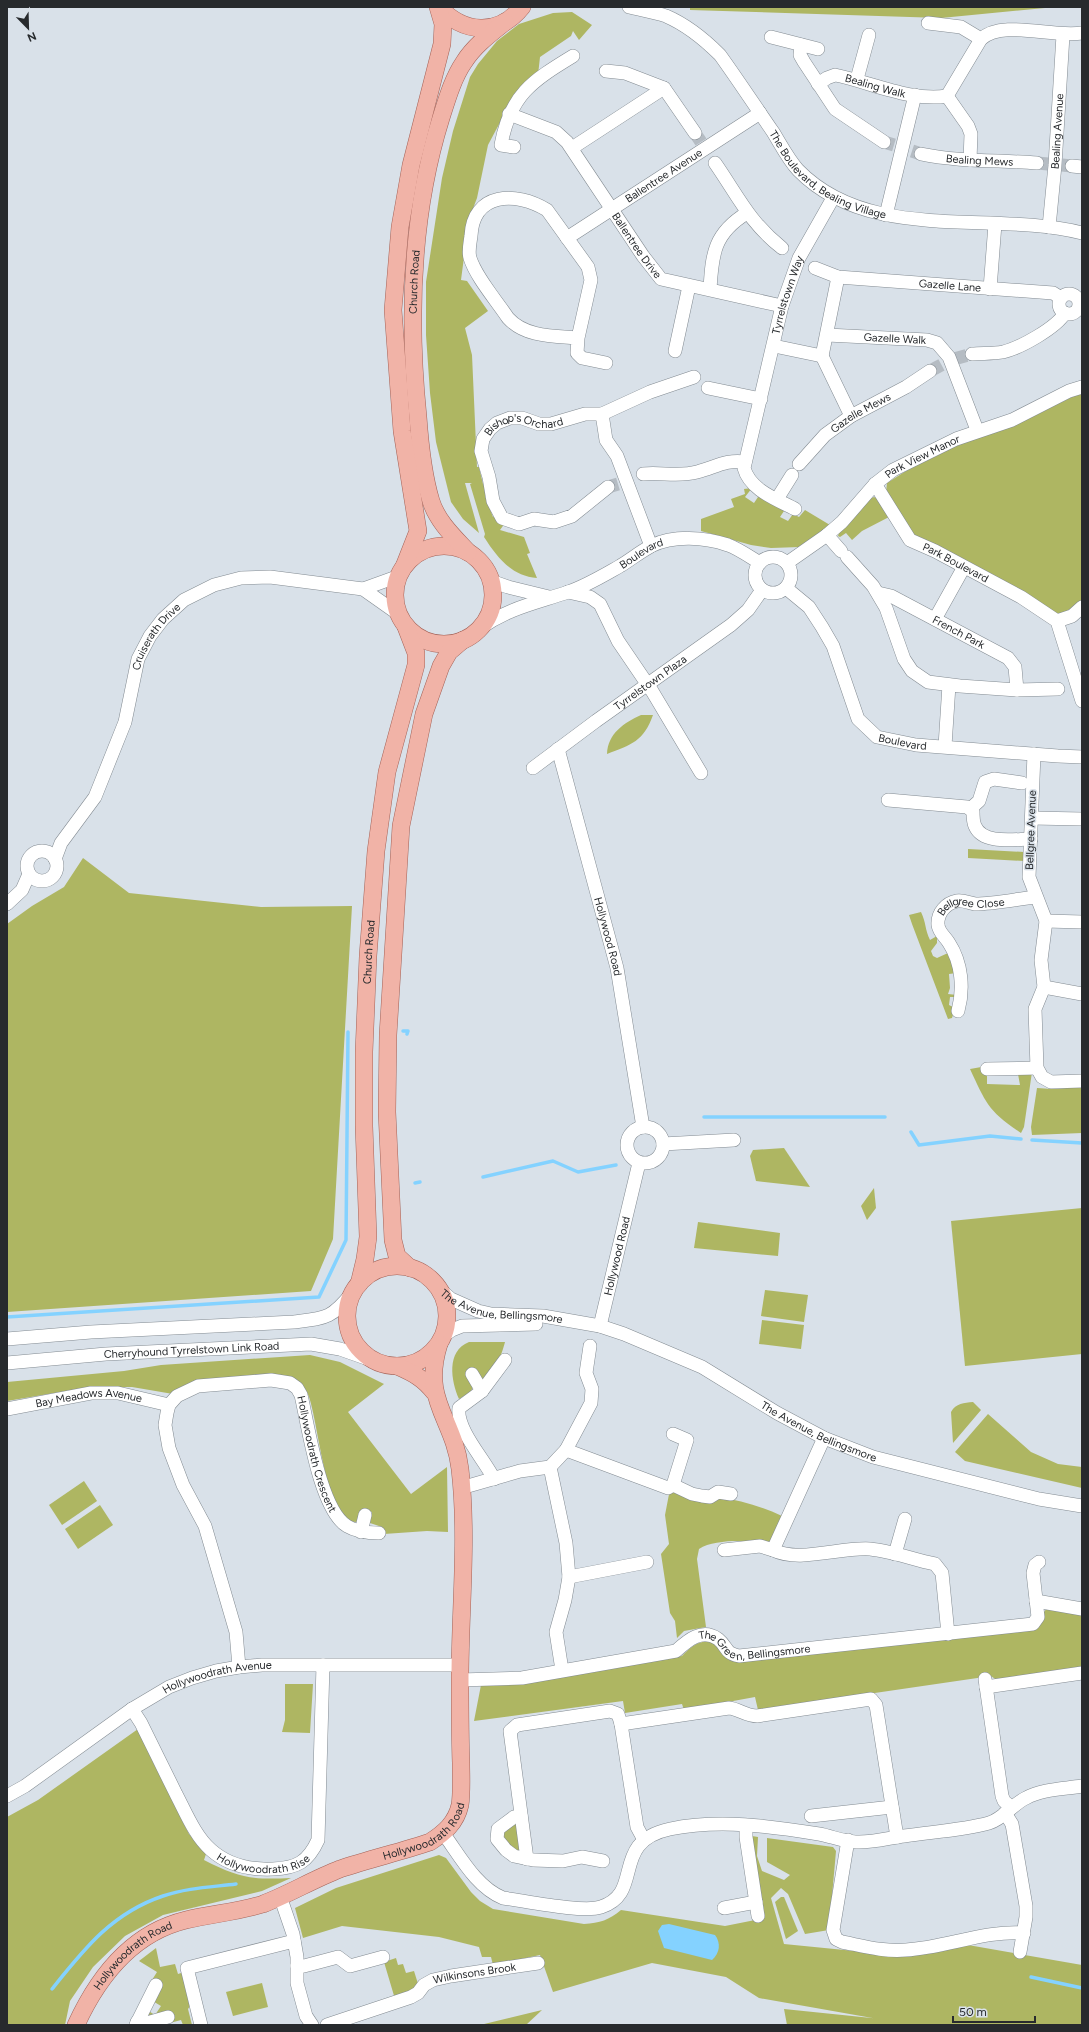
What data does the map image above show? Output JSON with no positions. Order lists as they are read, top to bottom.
{
  "streets": {
    "main road": ["Church Road", "Hollywoodrath Road"],
    "street": [
      "Bealing Walk",
      "Bealing Avenue",
      "Bealing Mews",
      "The Boulevard, Bealing Village",
      "Ballentree Avenue",
      "Ballentree Drive",
      "Gazelle Lane",
      "Tyrrelstown Way",
      "Gazelle Walk",
      "Gazelle Mews",
      "Bishop's Orchard",
      "Park View Manor",
      "Boulevard",
      "Park Boulevard",
      "French Park",
      "Cruiserath Drive",
      "Tyrrelstown Plaza",
      "Bellgree Avenue",
      "Bellgree Close",
      "Hollywood Road",
      "The Avenue, Bellingsmore",
      "Cherryhound Tyrrelstown Link Road",
      "Bay Meadows Avenue",
      "Hollywoodrath Crescent",
      "The Green, Bellingsmore",
      "Hollywoodrath Avenue",
      "Hollywoodrath Rise",
      "Wilkinsons Brook"
    ]
  },
  "crossings": [
    ["Bealing Avenue", "Bealing Mews"],
    ["Bealing Avenue", "The Boulevard, Bealing Village"],
    ["The Boulevard, Bealing Village", "Ballentree Avenue"],
    ["The Boulevard, Bealing Village", "Tyrrelstown Way"],
    ["Ballentree Avenue", "Ballentree Drive"],
    ["Ballentree Avenue", "Gazelle Lane"],
    ["Ballentree Drive", "Tyrrelstown Way"],
    ["Church Road", "Boulevard"],
    ["Church Road", "The Avenue, Bellingsmore"],
    ["Church Road", "Cherryhound Tyrrelstown Link Road"],
    ["Church Road", "Hollywoodrath Road"],
    ["Gazelle Lane", "Tyrrelstown Way"],
    ["Gazelle Walk", "Park View Manor"],
    ["Park View Manor", "Boulevard"],
    ["Park View Manor", "Park Boulevard"],
    ["Park View Manor", "Tyrrelstown Plaza"],
    ["Boulevard", "Tyrrelstown Plaza"],
    ["Boulevard", "Bellgree Avenue"],
    ["Tyrrelstown Plaza", "Hollywood Road"],
    ["Bellgree Avenue", "Bellgree Close"],
    ["Hollywood Road", "The Avenue, Bellingsmore"],
    ["The Avenue, Bellingsmore", "Cherryhound Tyrrelstown Link Road"],
    ["The Avenue, Bellingsmore", "Hollywoodrath Road"],
    ["Cherryhound Tyrrelstown Link Road", "Hollywoodrath Road"],
    ["Bay Meadows Avenue", "Hollywoodrath Crescent"],
    ["The Green, Bellingsmore", "Hollywoodrath Avenue"],
    ["The Green, Bellingsmore", "Hollywoodrath Road"],
    ["Hollywoodrath Avenue", "Hollywoodrath Road"],
    ["Hollywoodrath Avenue", "Hollywoodrath Rise"]
  ],
  "scale_bar": "50 m",
  "north": "bottom right"
}
